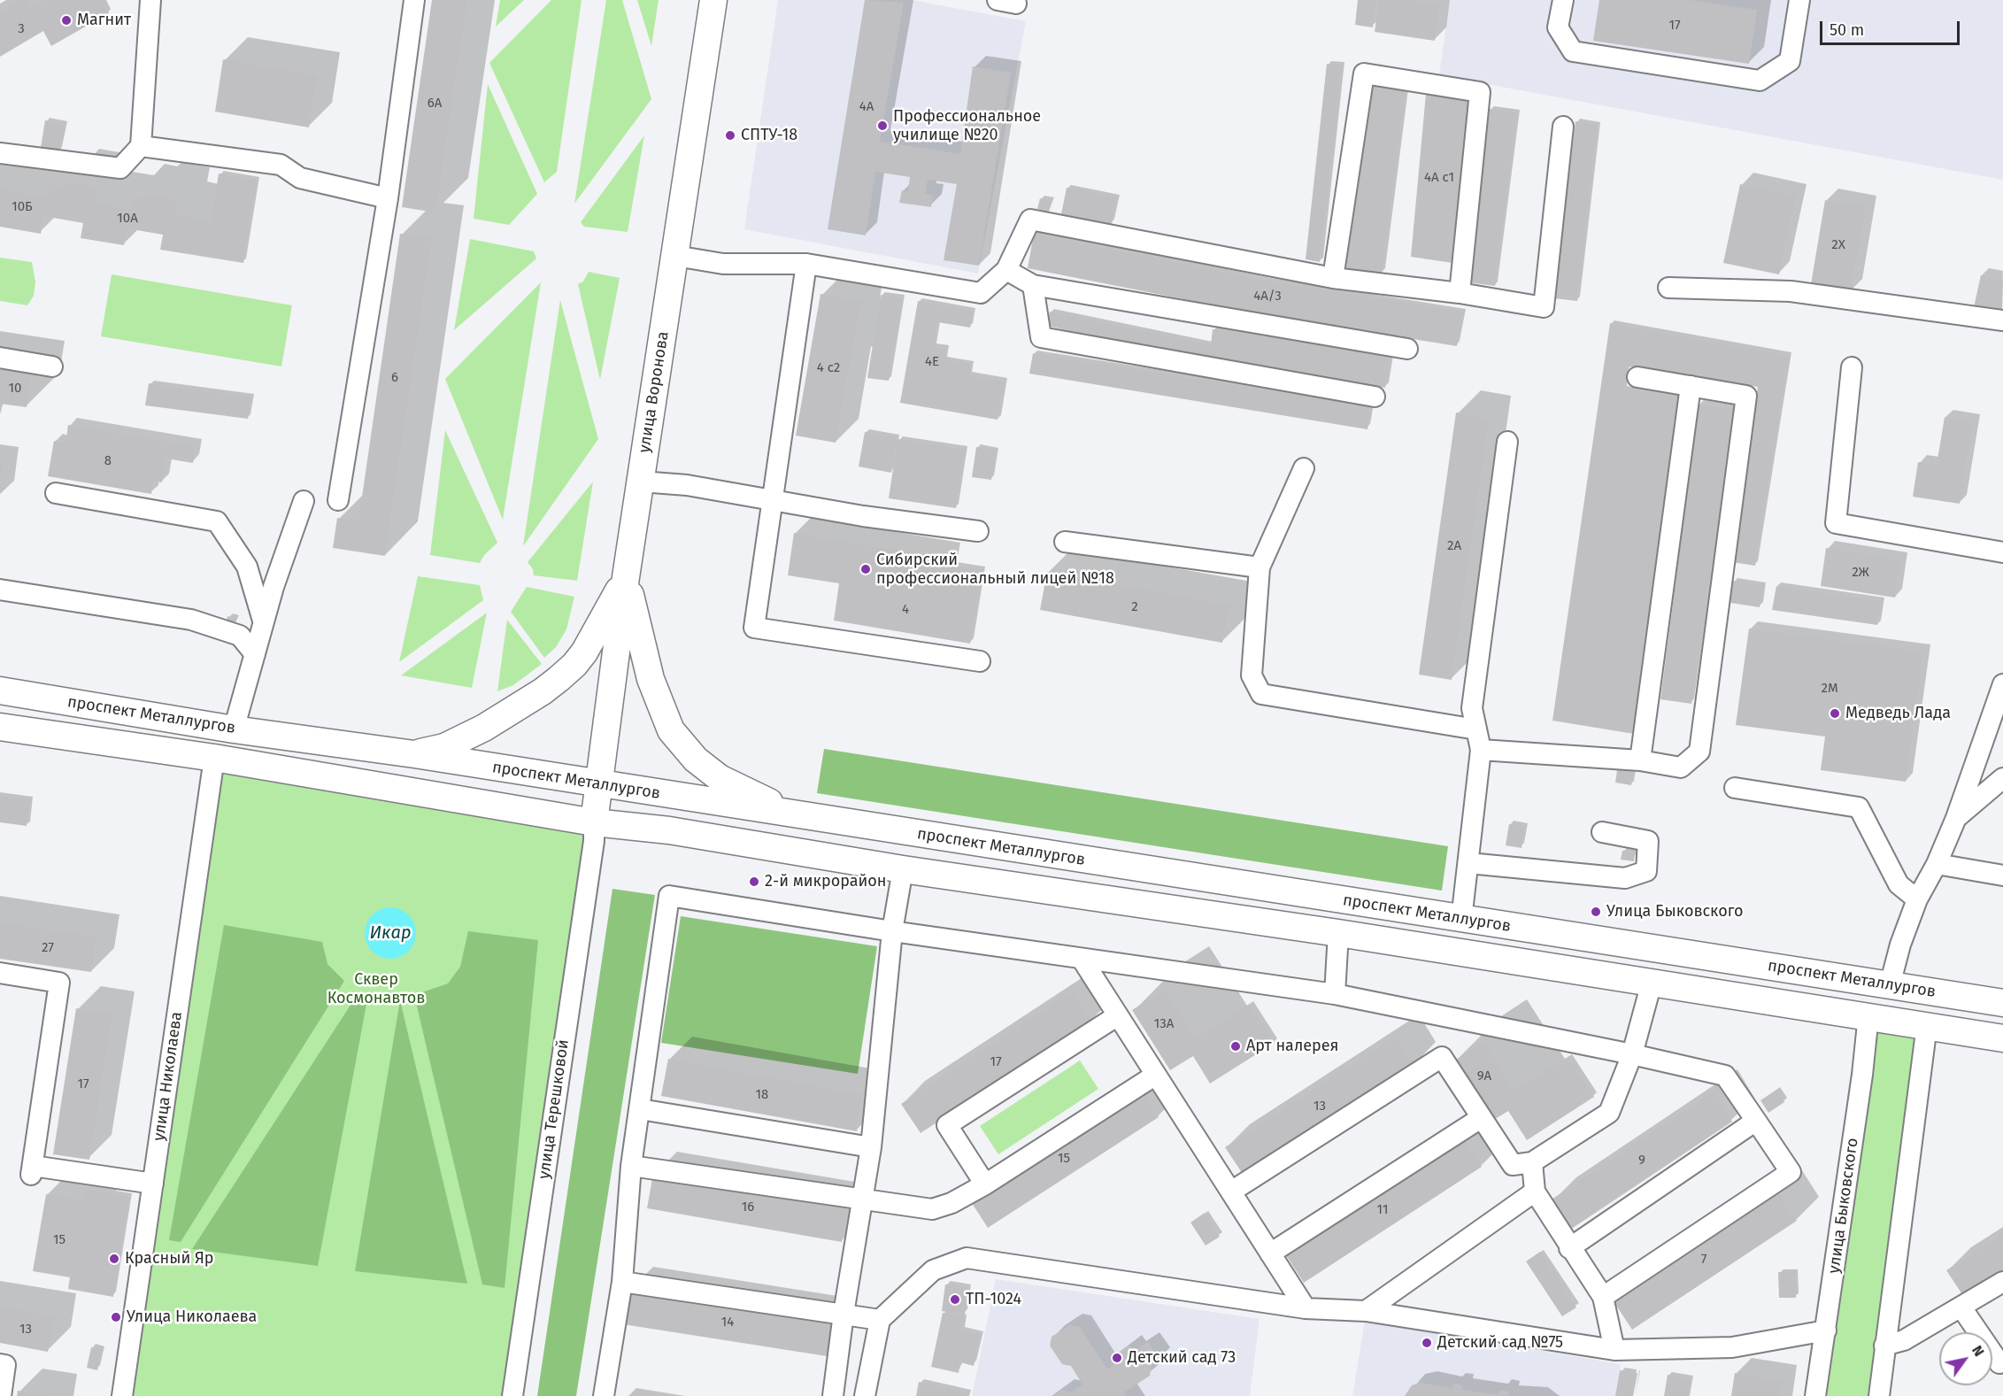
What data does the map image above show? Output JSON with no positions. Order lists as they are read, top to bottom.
{
  "streets": {
    "main road": ["улица Воронова", "проспект Металлургов"],
    "street": ["улица Николаева", "улица Терешковой", "улица Быковского"]
  },
  "crossings": [
    ["улица Воронова", "проспект Металлургов"],
    ["улица Воронова", "улица Терешковой"],
    ["проспект Металлургов", "улица Николаева"],
    ["проспект Металлургов", "улица Терешковой"],
    ["проспект Металлургов", "улица Быковского"]
  ],
  "water": ["Икар"],
  "parks": ["Сквер Космонавтов"],
  "places": [
    "Магнит",
    "Профессиональное училище №20",
    "СПТУ-18",
    "Сибирский профессиональный лицей №18",
    "Медведь Лада",
    "2-й микрорайон",
    "Улица Быковского",
    "Арт налерея",
    "Красный Яр",
    "ТП-1024",
    "Улица Николаева",
    "Детский сад №75",
    "Детский сад 73"
  ],
  "house_numbers": [
    "17",
    "3",
    "6А",
    "4А",
    "4А с1",
    "10Б",
    "10А",
    "2Х",
    "4А/3",
    "4Е",
    "4 с2",
    "6",
    "10",
    "8",
    "2А",
    "2Ж",
    "2",
    "4",
    "2М",
    "27",
    "13А",
    "17",
    "9А",
    "17",
    "18",
    "13",
    "15",
    "9",
    "16",
    "11",
    "15",
    "7",
    "14",
    "13"
  ],
  "scale_bar": "50 m",
  "north": "top right"
}
